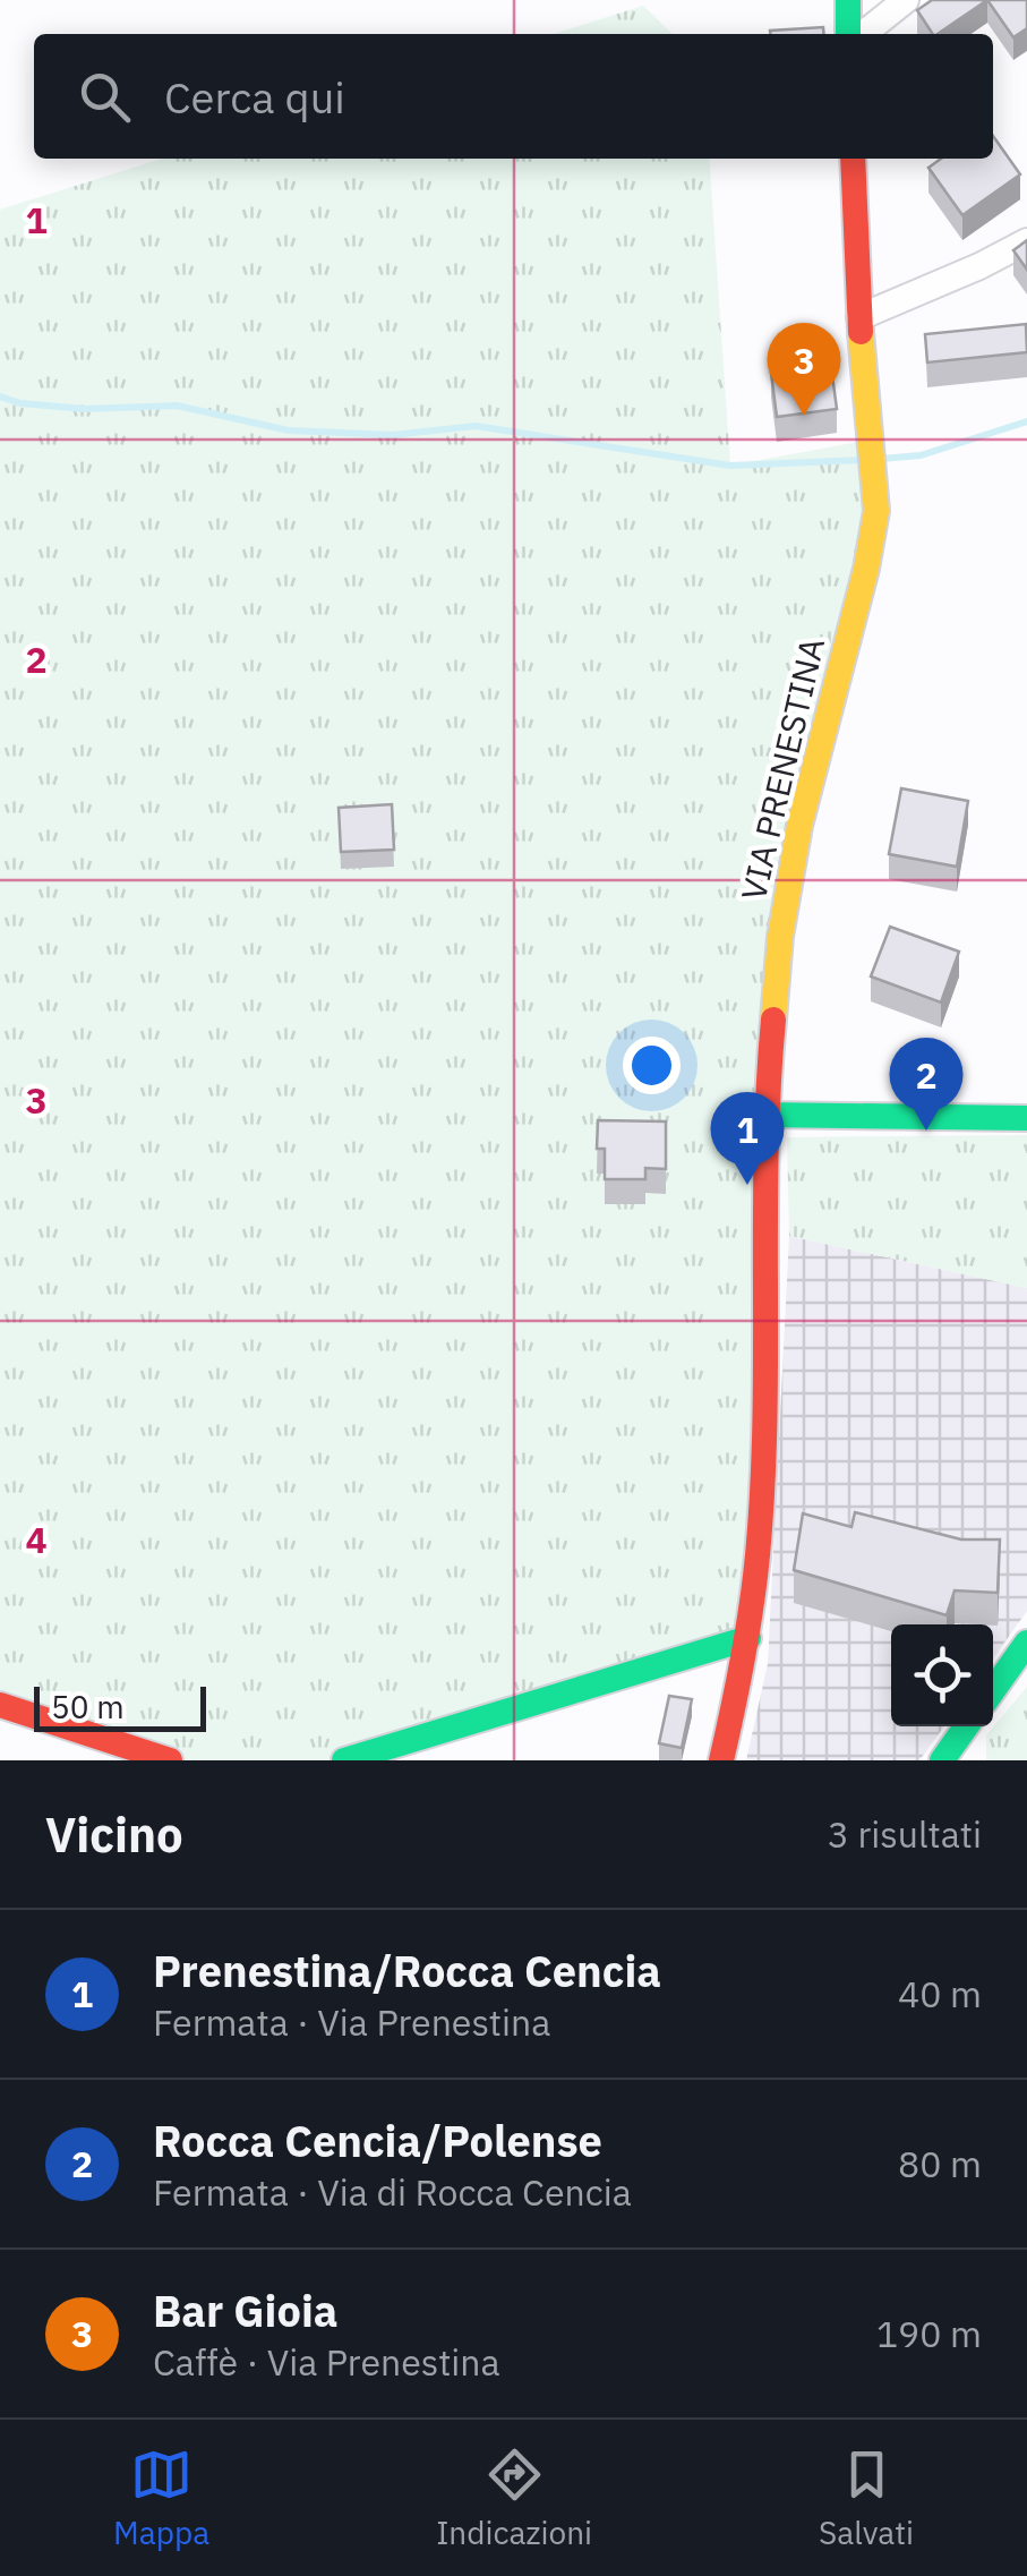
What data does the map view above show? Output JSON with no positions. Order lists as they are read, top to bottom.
{
  "streets": {
    "main road": ["VIA PRENESTINA"]
  },
  "scale_bar": "50 m",
  "page": {
    "search": "Cerca qui",
    "pins": ["3", "2", "1"],
    "scale": "50 m",
    "heading": ["Vicino", "3 risultati"],
    "list": [
      {
        "mark": "1",
        "name": "Prenestina/Rocca Cencia",
        "note": "Fermata · Via Prenestina",
        "value": "40 m"
      },
      {
        "mark": "2",
        "name": "Rocca Cencia/Polense",
        "note": "Fermata · Via di Rocca Cencia",
        "value": "80 m"
      },
      {
        "mark": "3",
        "name": "Bar Gioia",
        "note": "Caffè · Via Prenestina",
        "value": "190 m"
      }
    ],
    "nav": ["Mappa", "Indicazioni", "Salvati"]
  },
  "grid": {
    "rows": [
      "1",
      "2",
      "3",
      "4"
    ]
  }
}
